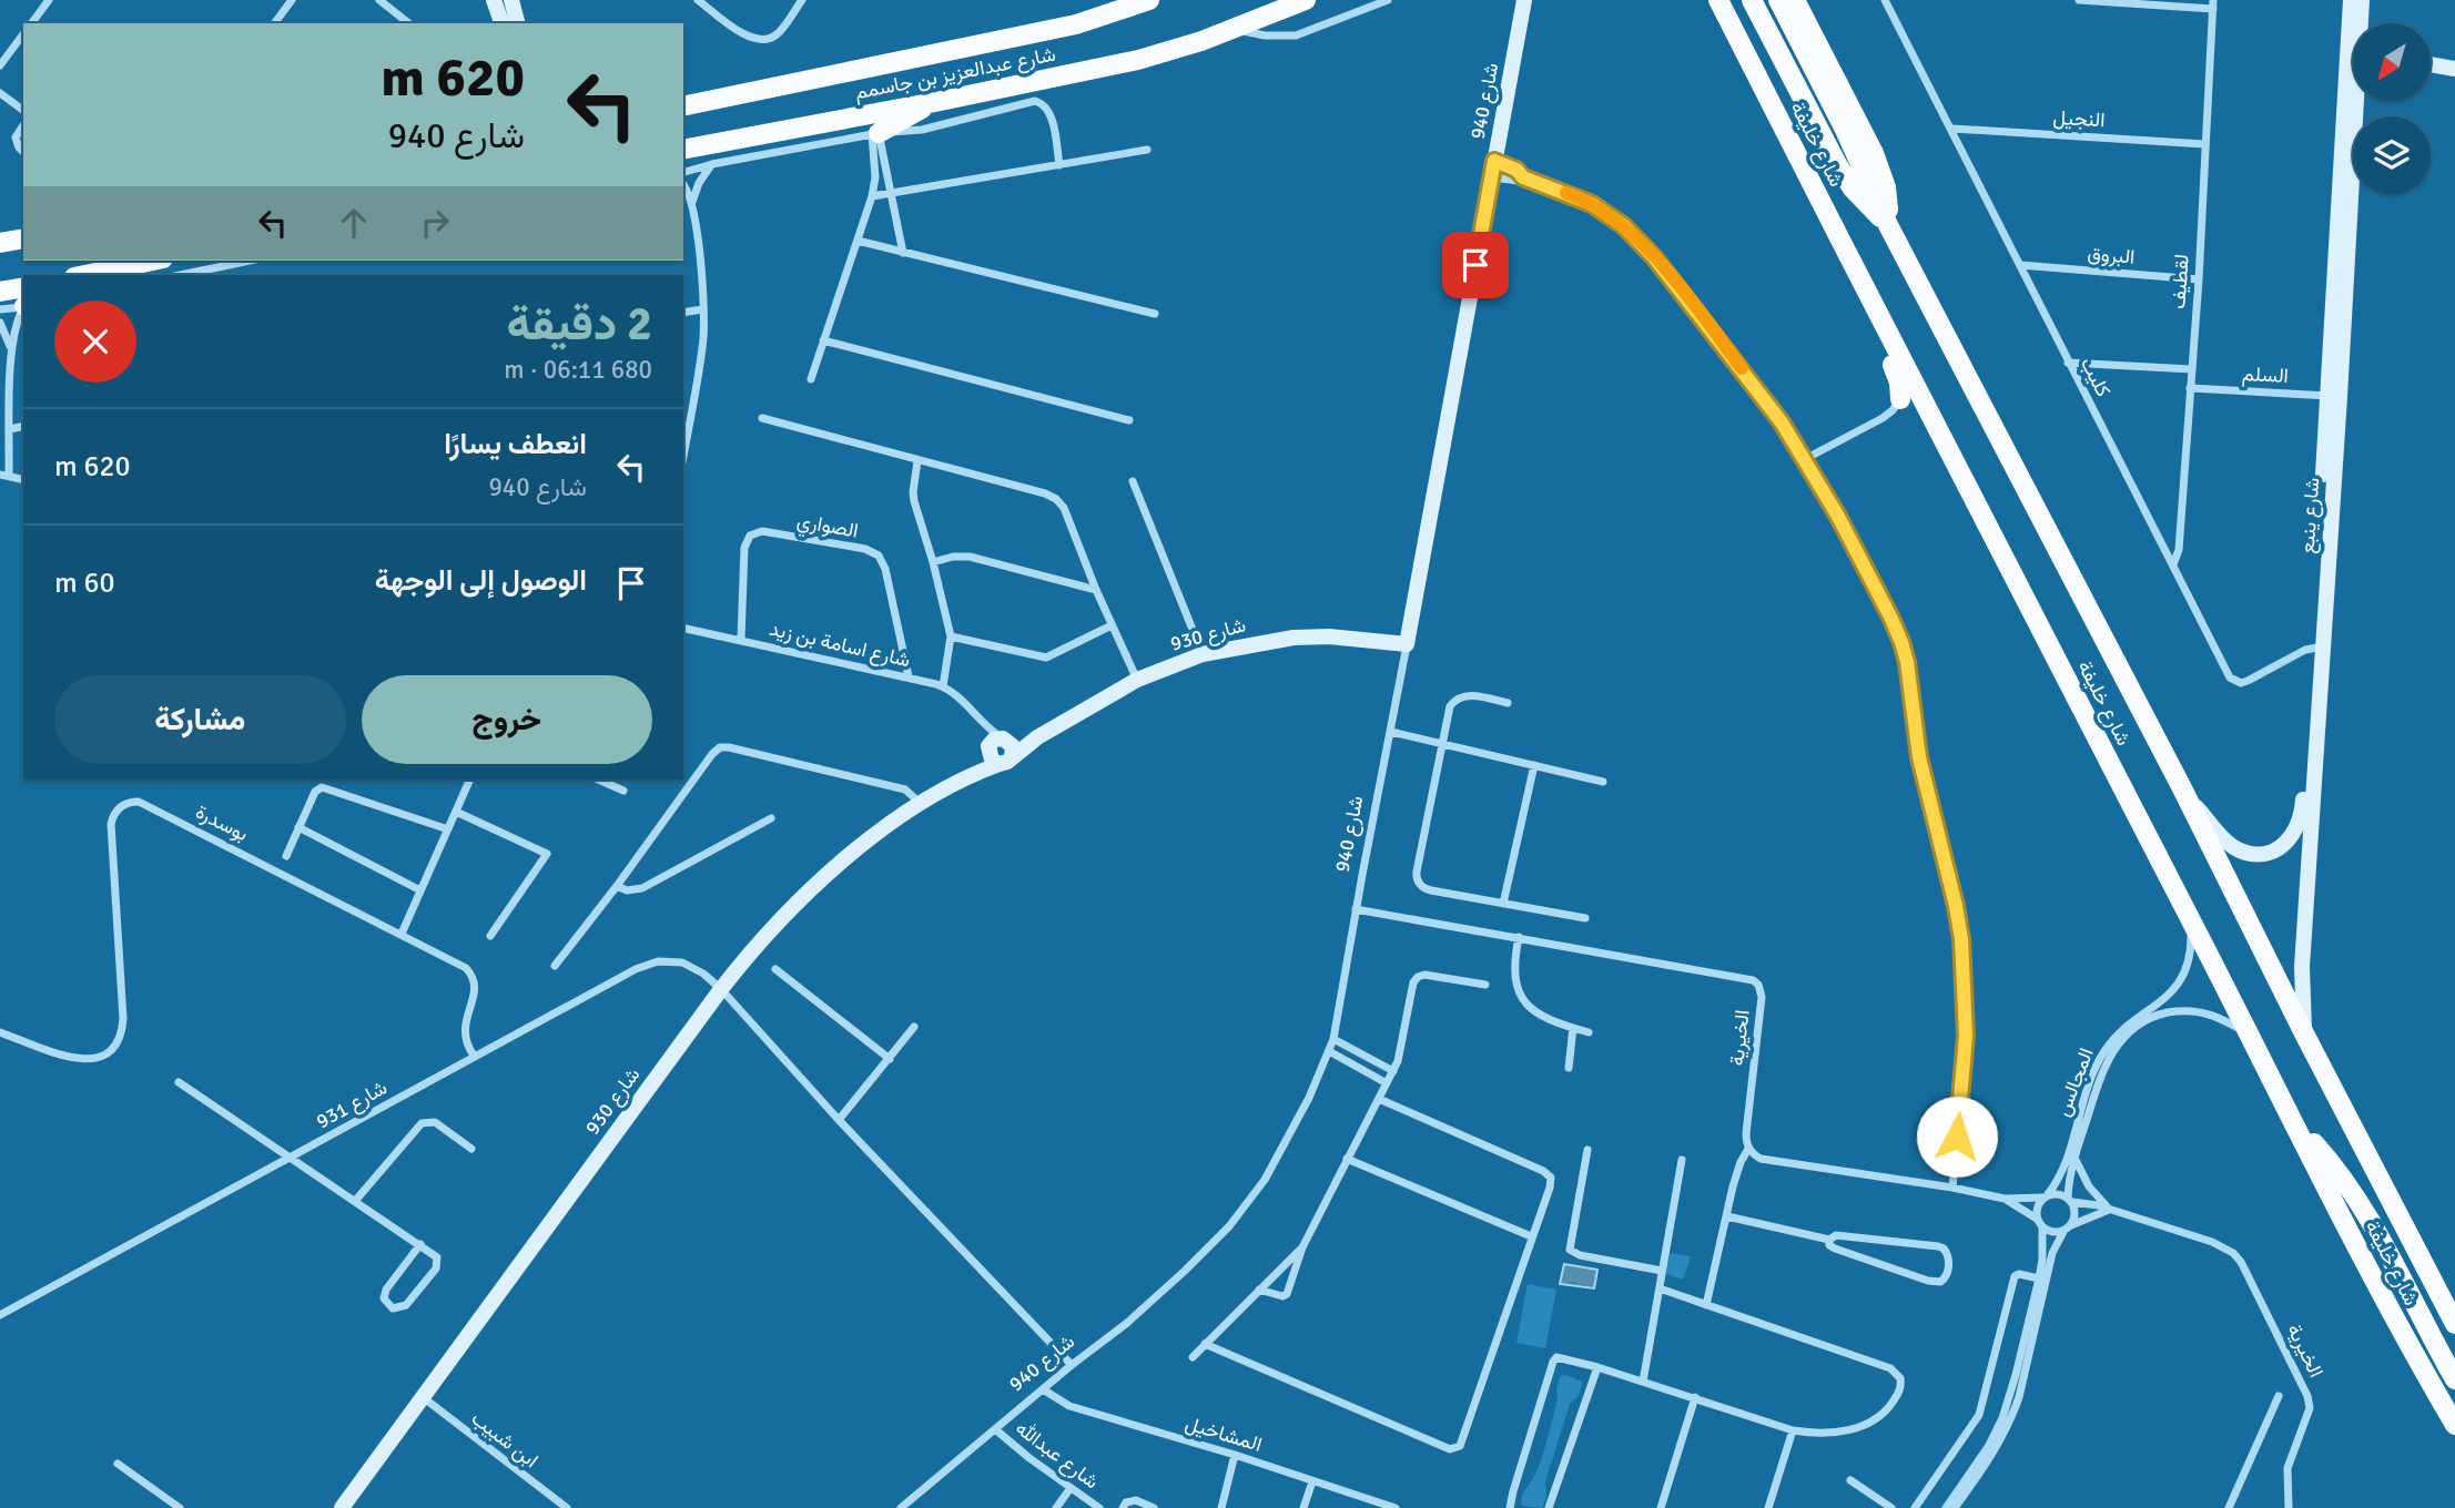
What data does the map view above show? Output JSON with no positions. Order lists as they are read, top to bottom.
{
  "streets": {
    "main road": ["شارع عبدالعزيز بن جاسمم", "شارع خليفة"],
    "street": [
      "شارع 940",
      "النجيل",
      "البروق",
      "لقطيف",
      "السلم",
      "كليب",
      "شارع ينبع",
      "الصواري",
      "شارع 930",
      "شارع اسامة بن زيد",
      "بوسدرة",
      "الخيرية",
      "المجالس",
      "شارع 931",
      "المشاخيل",
      "ابن شبيب",
      "شارع عبدالله"
    ]
  },
  "crossings": [
    ["شارع 940", "شارع 930"],
    ["شارع 940", "الخيرية"],
    ["شارع 940", "شارع 931"],
    ["شارع 940", "المشاخيل"],
    ["شارع 940", "شارع عبدالله"],
    ["النجيل", "لقطيف"],
    ["النجيل", "كليب"],
    ["شارع خليفة", "شارع ينبع"],
    ["شارع خليفة", "المجالس"],
    ["البروق", "لقطيف"],
    ["البروق", "كليب"],
    ["لقطيف", "السلم"],
    ["لقطيف", "كليب"],
    ["السلم", "شارع ينبع"],
    ["كليب", "شارع ينبع"],
    ["الصواري", "شارع اسامة بن زيد"],
    ["شارع 930", "شارع اسامة بن زيد"],
    ["شارع 930", "شارع 931"],
    ["شارع 930", "ابن شبيب"],
    ["بوسدرة", "شارع 931"],
    ["الخيرية", "المجالس"]
  ],
  "north": "bottom left",
  "page": {
    "turn": ["620 m", "شارع 940"],
    "heading": ["2 دقيقة", "680 m · 06:11"],
    "list": [
      {
        "name": "انعطف يسارًا",
        "note": "شارع 940",
        "value": "620 m"
      },
      {
        "name": "الوصول إلى الوجهة",
        "value": "60 m"
      }
    ],
    "buttons": ["خروج", "مشاركة"]
  }
}
